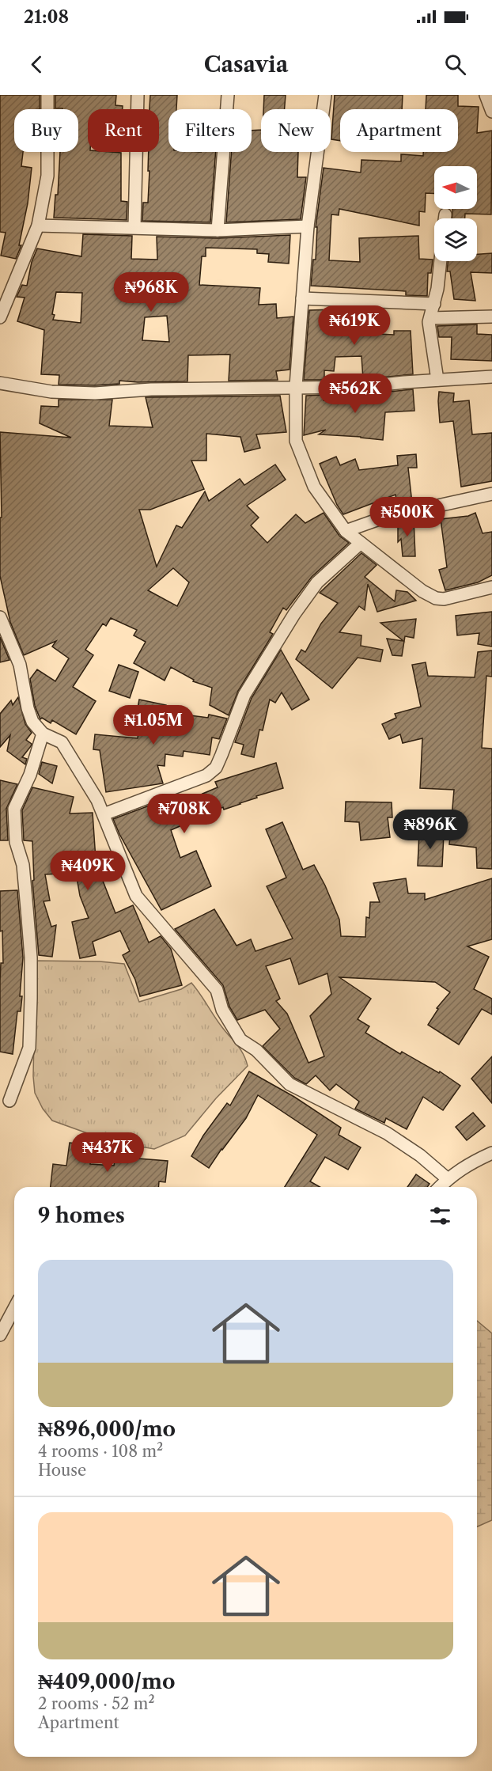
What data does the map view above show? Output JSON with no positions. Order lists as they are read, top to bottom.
{
  "north": "left",
  "page": {
    "status": "21:08",
    "header": "Casavia",
    "chip": [
      "Buy",
      "Rent",
      "Filters",
      "New",
      "Apartment"
    ],
    "price": [
      "₦968K",
      "₦619K",
      "₦562K",
      "₦500K",
      "₦1.05M",
      "₦708K",
      "₦896K",
      "₦409K",
      "₦437K"
    ],
    "heading": "9 homes",
    "list": [
      {
        "name": "₦896,000/mo",
        "note": "4 rooms · 108 m² · House"
      },
      {
        "name": "₦409,000/mo",
        "note": "2 rooms · 52 m² · Apartment"
      }
    ]
  }
}
